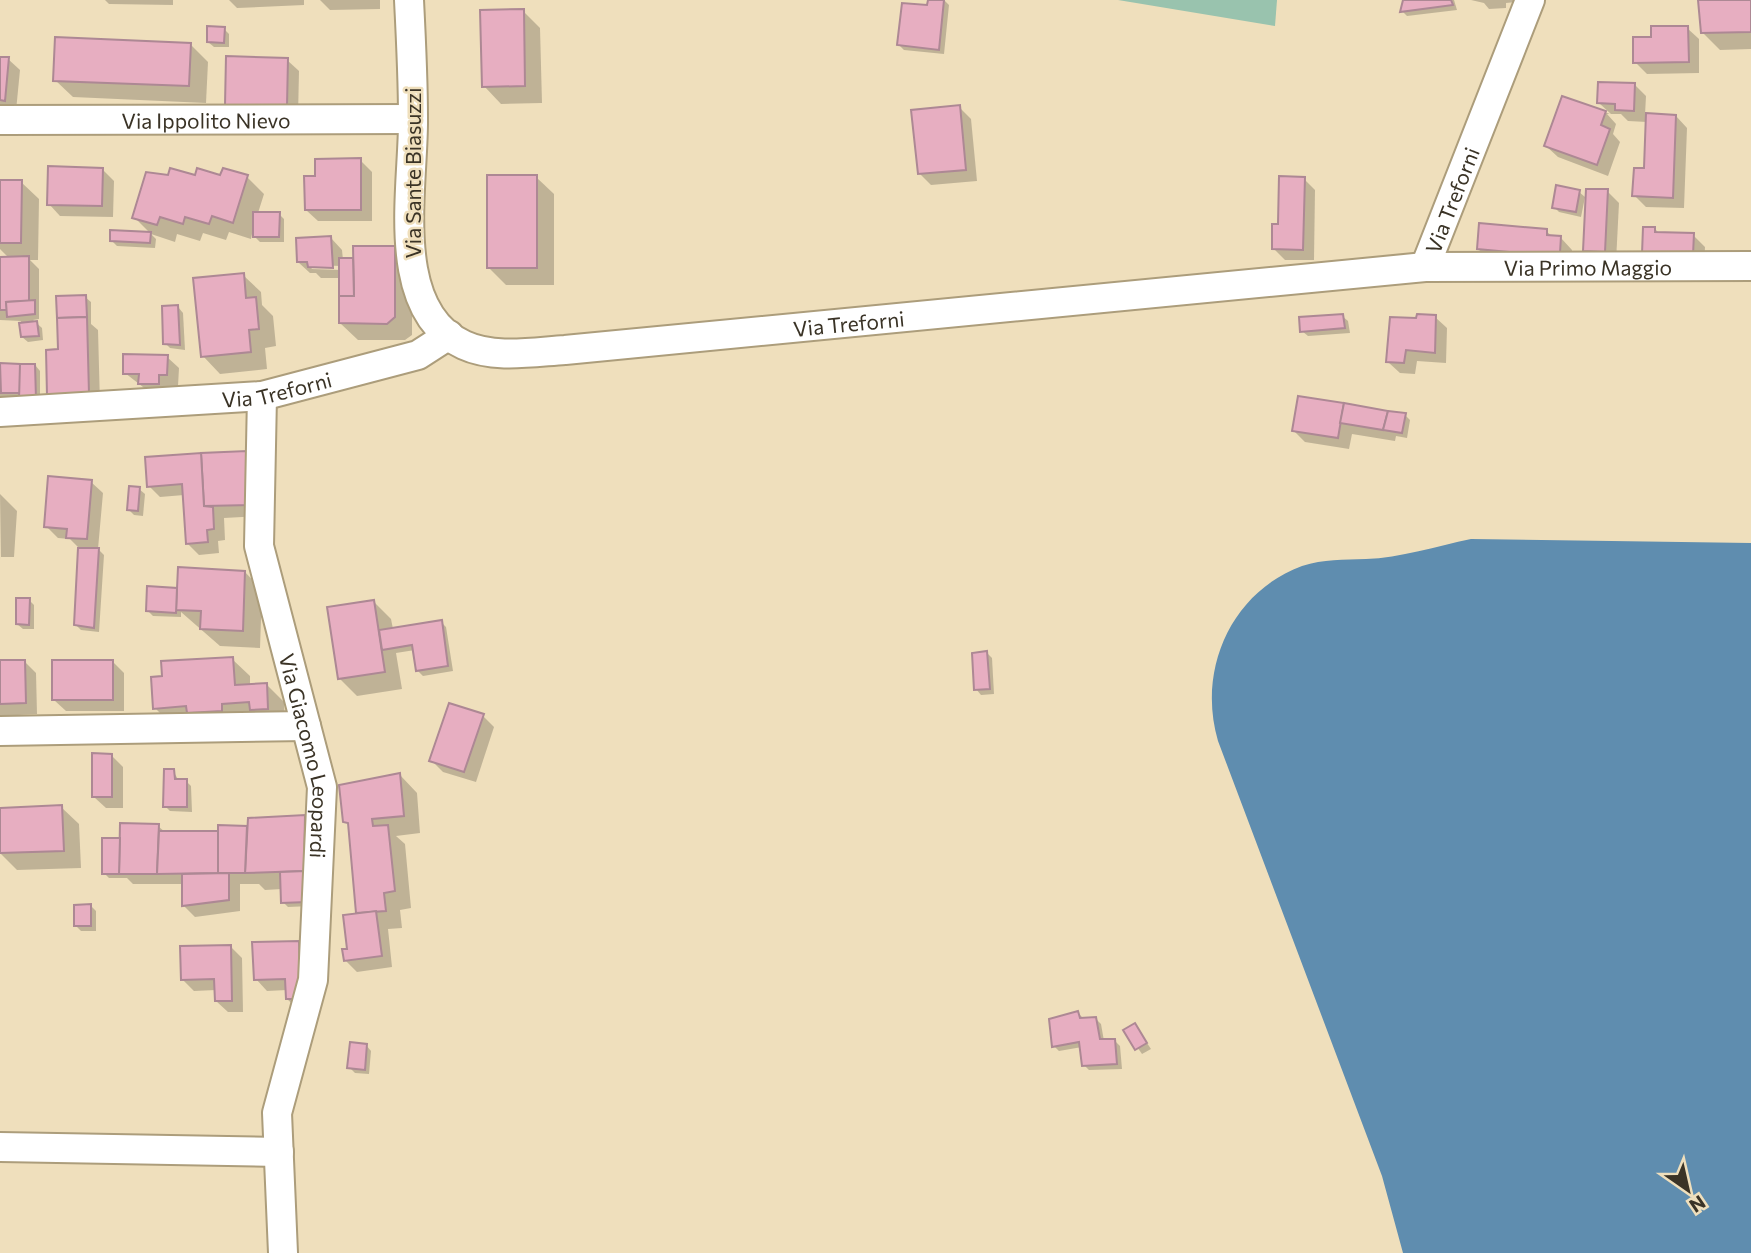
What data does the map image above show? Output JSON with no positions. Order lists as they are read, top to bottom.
{
  "streets": {
    "street": [
      "Via Ippolito Nievo",
      "Via Sante Biasuzzi",
      "Via Treforni",
      "Via Primo Maggio",
      "Via Giacomo Leopardi"
    ]
  },
  "crossings": [
    ["Via Ippolito Nievo", "Via Sante Biasuzzi"],
    ["Via Sante Biasuzzi", "Via Treforni"],
    ["Via Treforni", "Via Primo Maggio"],
    ["Via Treforni", "Via Giacomo Leopardi"]
  ],
  "north": "bottom right"
}
